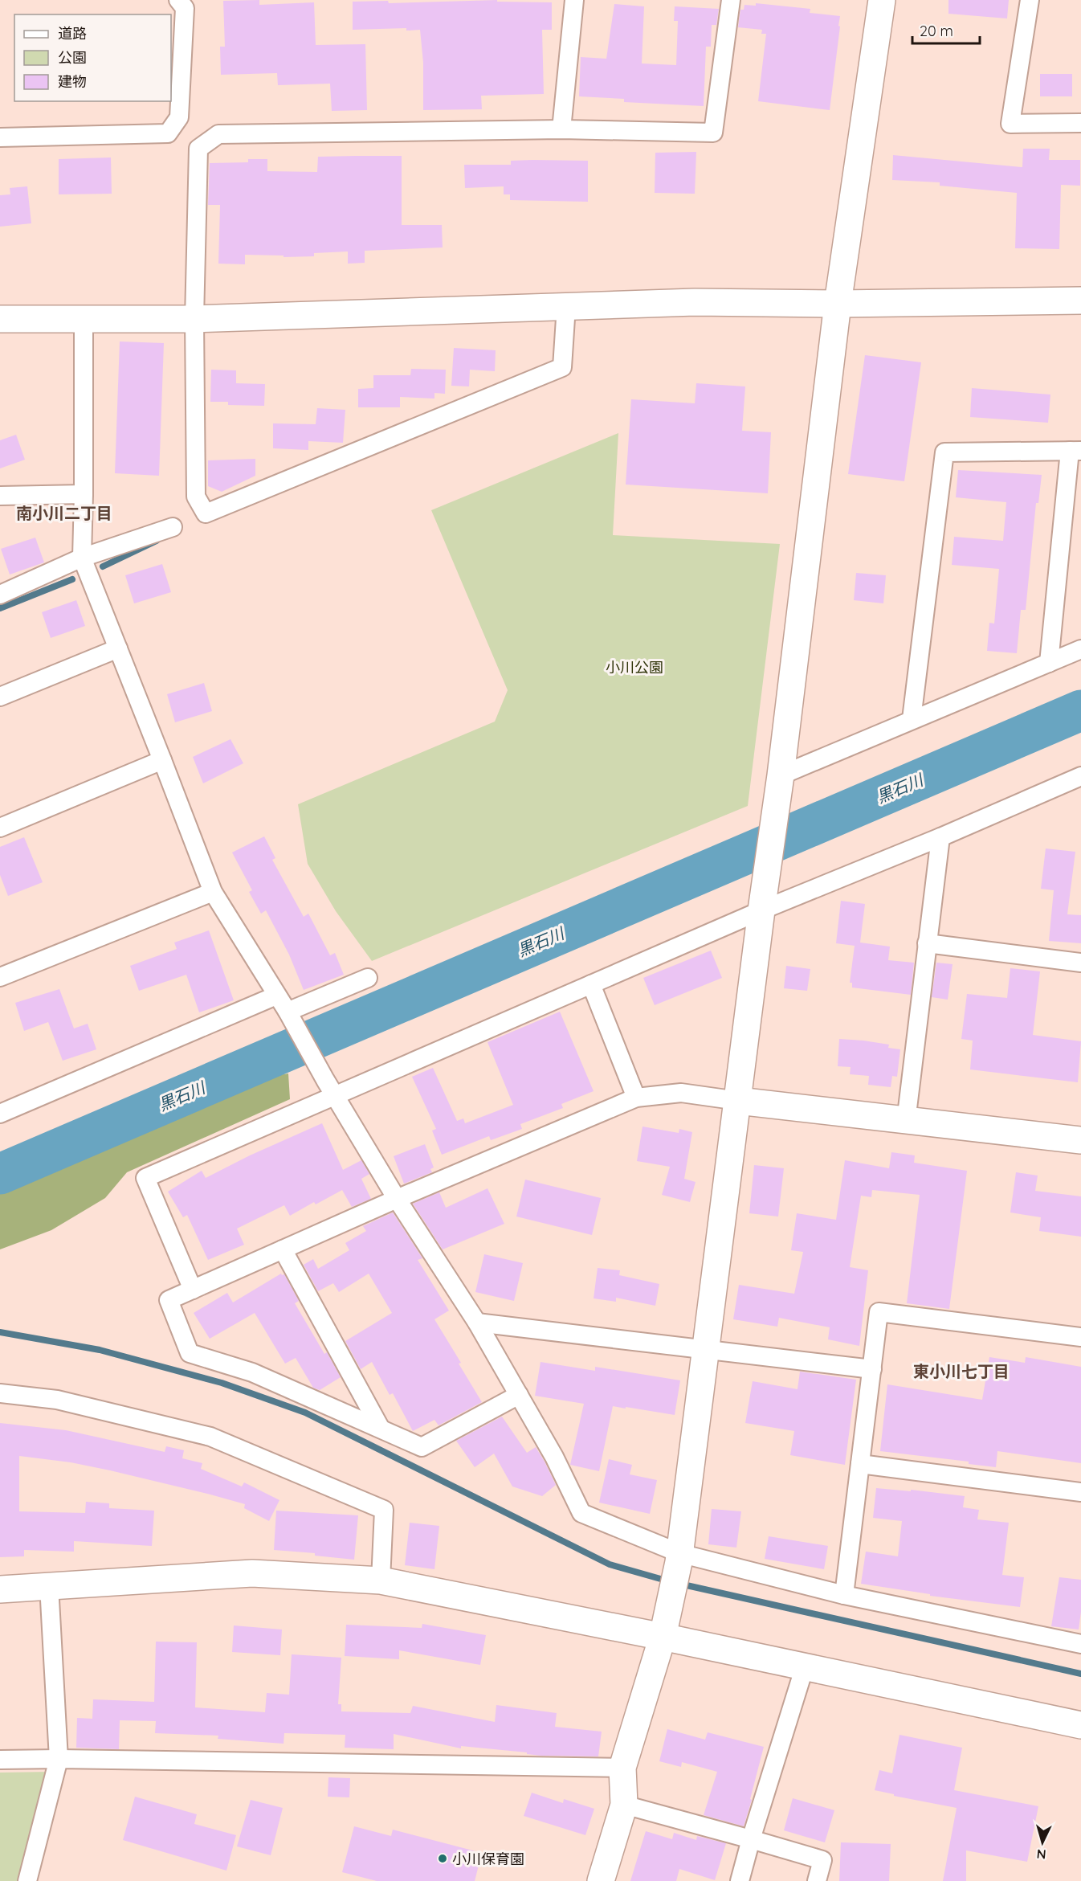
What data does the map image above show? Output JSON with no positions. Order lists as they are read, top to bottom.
{
  "districts": ["南小川二丁目", "東小川七丁目"],
  "water": ["黒石川"],
  "parks": ["小川公園"],
  "places": ["小川保育園"],
  "legend": ["道路", "公園", "建物"],
  "scale_bar": "20 m",
  "north": "bottom"
}
